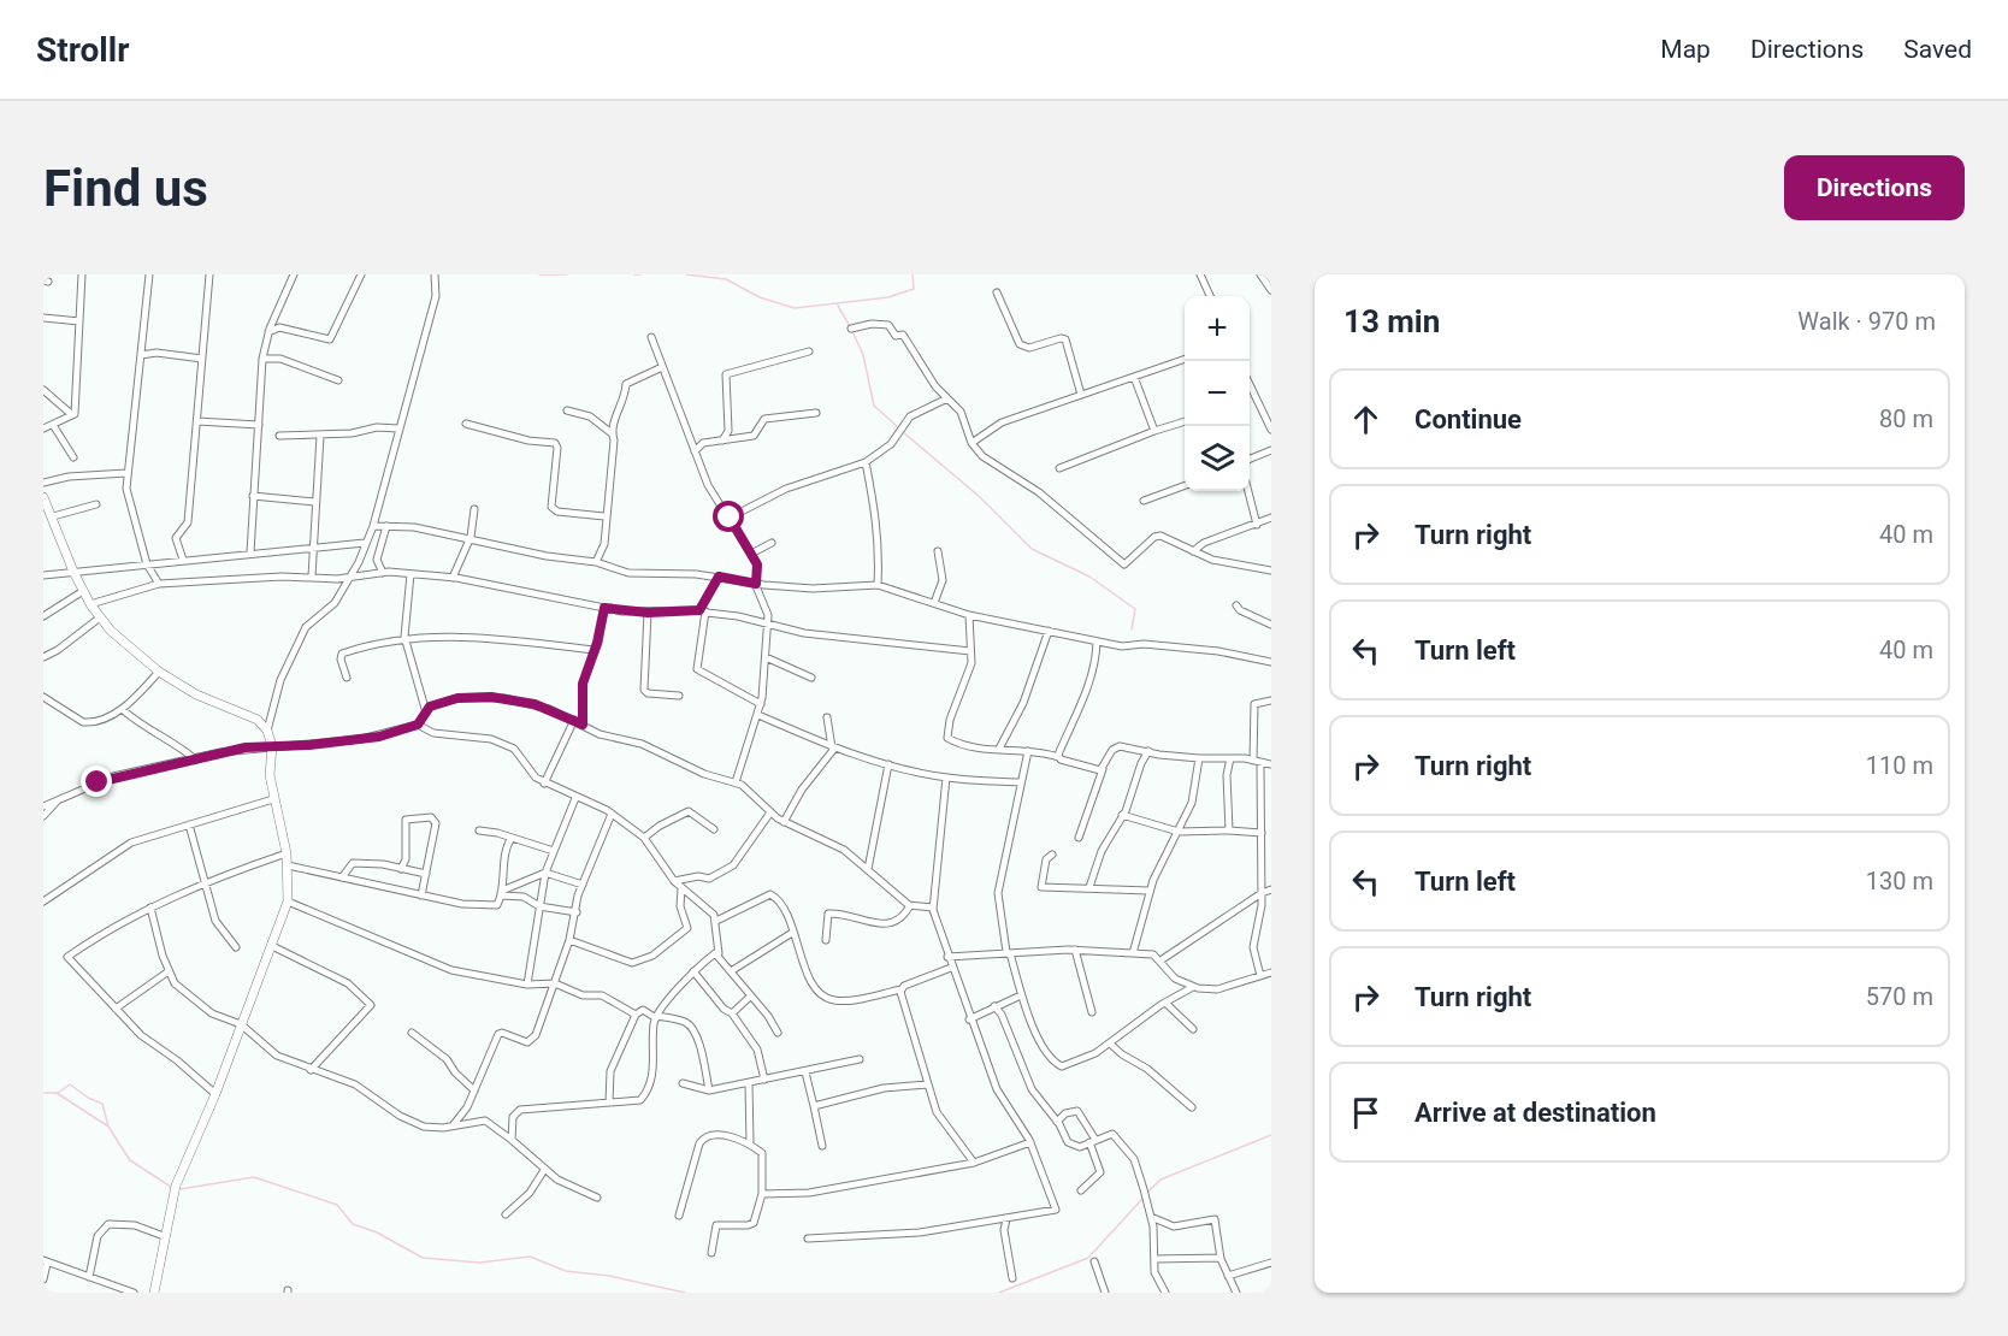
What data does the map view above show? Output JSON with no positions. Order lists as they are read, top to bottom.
{
  "page": {
    "header": "Strollr",
    "nav": ["Map", "Directions", "Saved"],
    "buttons": "Directions",
    "title": "Find us",
    "heading": ["13 min", "Walk · 970 m"],
    "map_buttons": ["+", "−"],
    "list": [
      ["Continue", "80 m"],
      ["Turn right", "40 m"],
      ["Turn left", "40 m"],
      ["Turn right", "110 m"],
      ["Turn left", "130 m"],
      ["Turn right", "570 m"],
      "Arrive at destination"
    ]
  }
}
